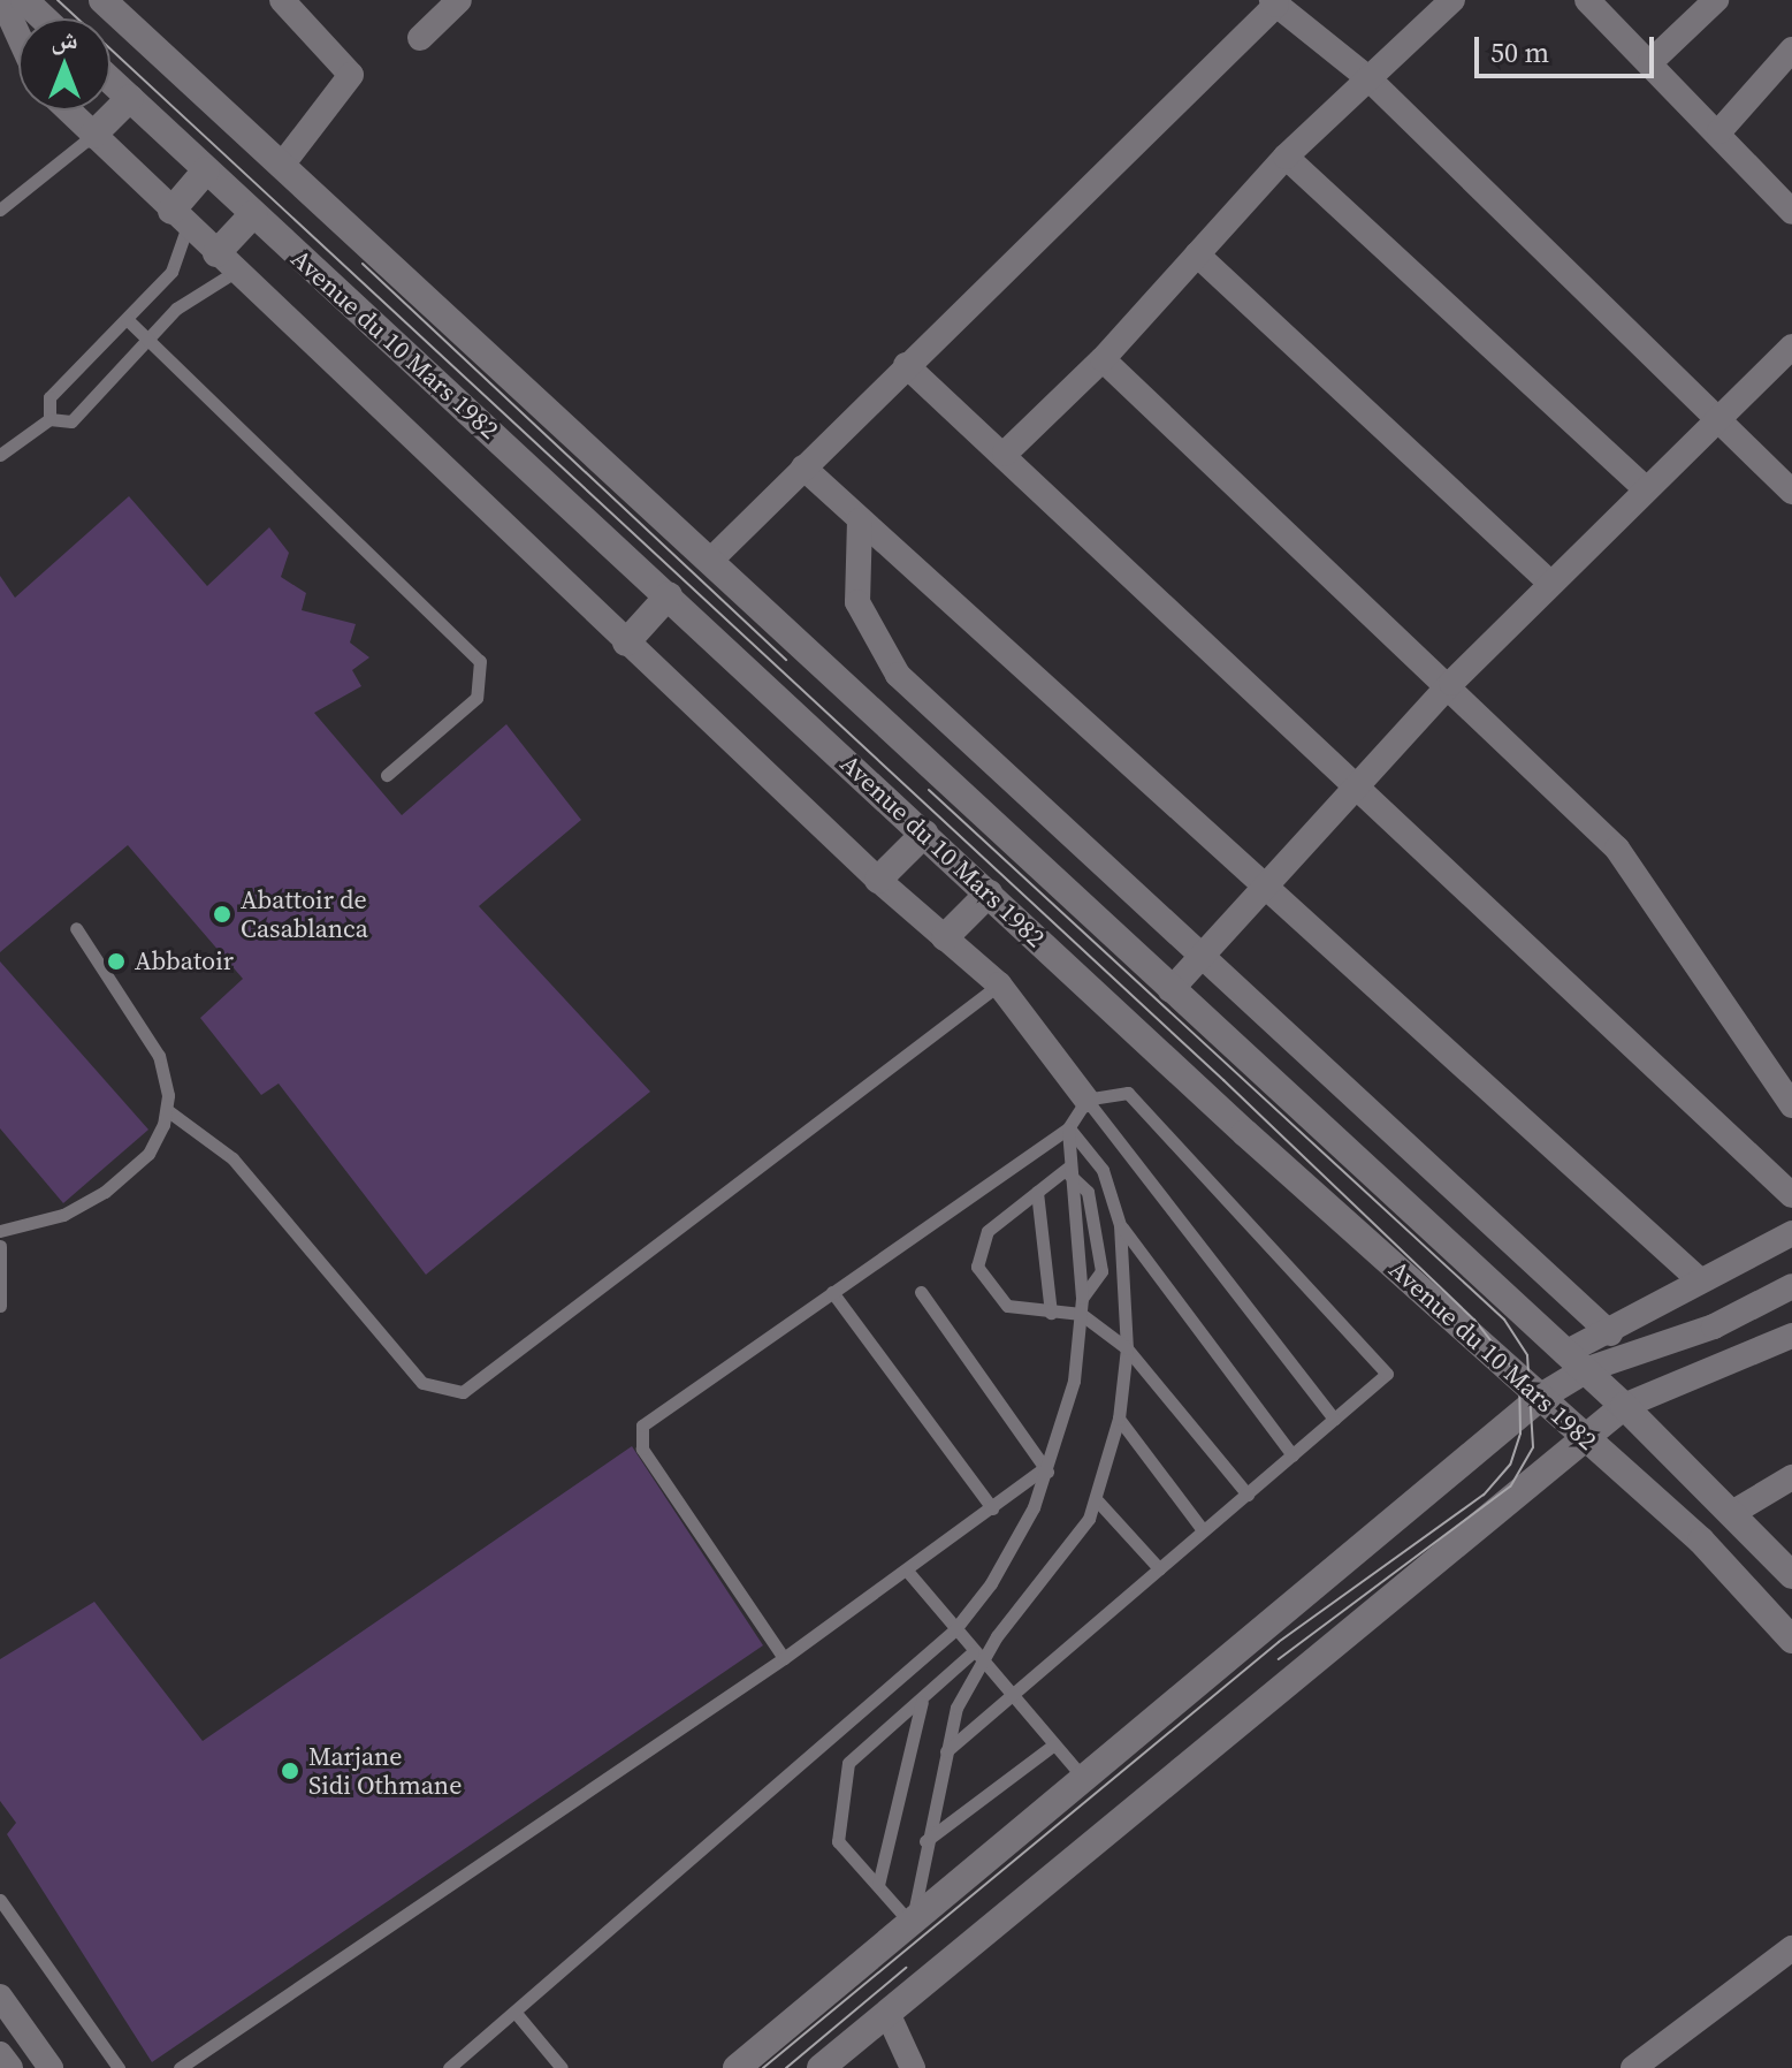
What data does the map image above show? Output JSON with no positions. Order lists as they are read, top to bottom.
{
  "streets": {
    "main road": ["Avenue du 10 Mars 1982"]
  },
  "places": ["Abattoir de Casablanca", "Abbatoir", "Marjane Sidi Othmane"],
  "scale_bar": "50 m",
  "north": "top"
}
